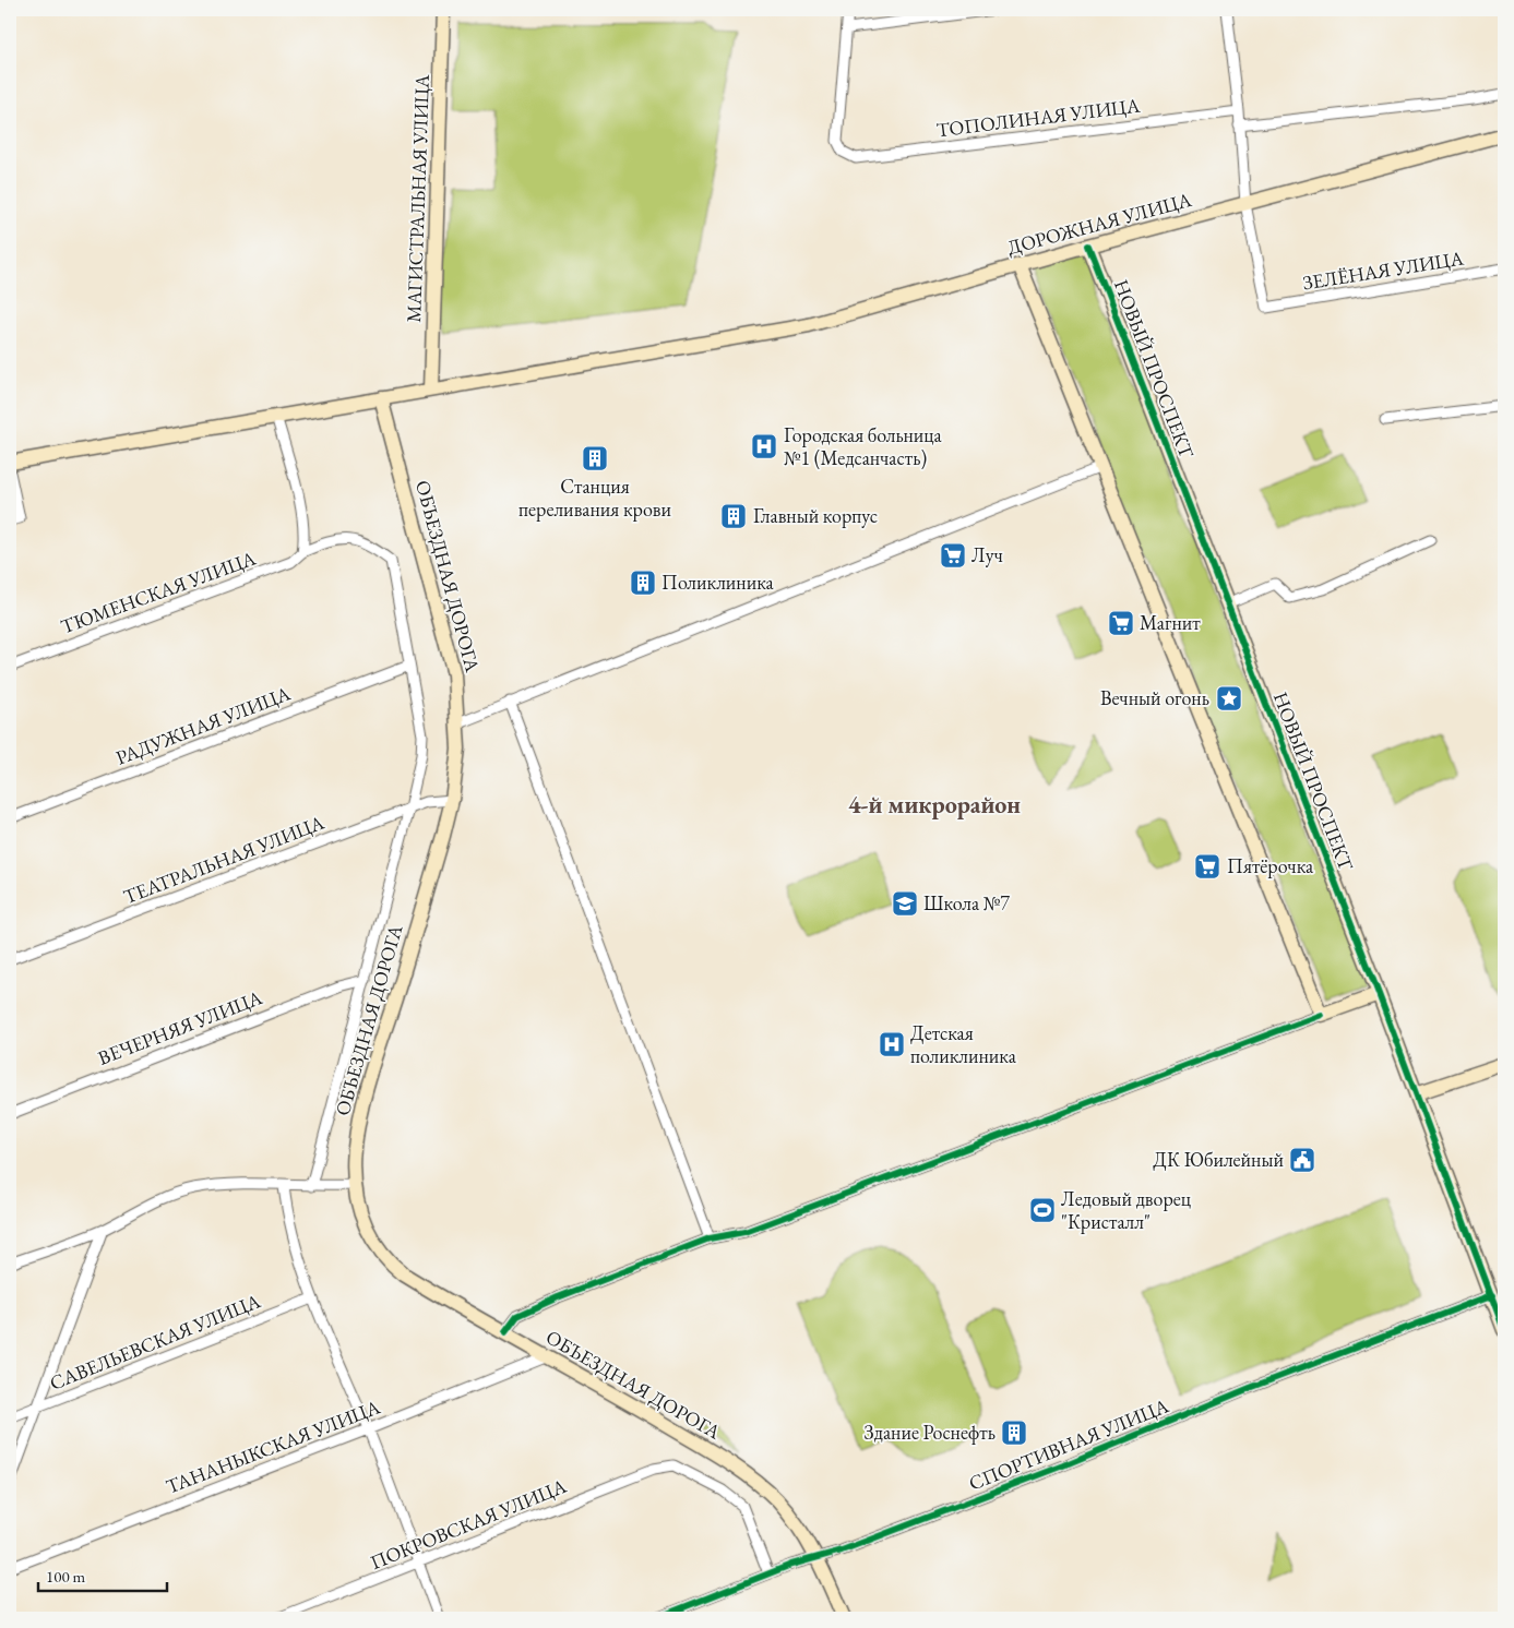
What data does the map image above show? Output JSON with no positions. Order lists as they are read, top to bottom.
{
  "streets": {
    "main road": [
      "МАГИСТРАЛЬНАЯ УЛИЦА",
      "ДОРОЖНАЯ УЛИЦА",
      "НОВЫЙ ПРОСПЕКТ",
      "ОБЪЕЗДНАЯ ДОРОГА"
    ],
    "street": [
      "ТОПОЛИНАЯ УЛИЦА",
      "ЗЕЛЁНАЯ УЛИЦА",
      "ТЮМЕНСКАЯ УЛИЦА",
      "РАДУЖНАЯ УЛИЦА",
      "ТЕАТРАЛЬНАЯ УЛИЦА",
      "ВЕЧЕРНЯЯ УЛИЦА",
      "САВЕЛЬЕВСКАЯ УЛИЦА",
      "СПОРТИВНАЯ УЛИЦА",
      "ТАНАНЫКСКАЯ УЛИЦА",
      "ПОКРОВСКАЯ УЛИЦА"
    ]
  },
  "crossings": [
    ["МАГИСТРАЛЬНАЯ УЛИЦА", "ДОРОЖНАЯ УЛИЦА"],
    ["ДОРОЖНАЯ УЛИЦА", "ЗЕЛЁНАЯ УЛИЦА"],
    ["ДОРОЖНАЯ УЛИЦА", "НОВЫЙ ПРОСПЕКТ"],
    ["ДОРОЖНАЯ УЛИЦА", "ОБЪЕЗДНАЯ ДОРОГА"],
    ["НОВЫЙ ПРОСПЕКТ", "СПОРТИВНАЯ УЛИЦА"],
    ["ОБЪЕЗДНАЯ ДОРОГА", "ТЕАТРАЛЬНАЯ УЛИЦА"],
    ["ОБЪЕЗДНАЯ ДОРОГА", "СПОРТИВНАЯ УЛИЦА"],
    ["ОБЪЕЗДНАЯ ДОРОГА", "ТАНАНЫКСКАЯ УЛИЦА"],
    ["ТЮМЕНСКАЯ УЛИЦА", "РАДУЖНАЯ УЛИЦА"],
    ["СПОРТИВНАЯ УЛИЦА", "ПОКРОВСКАЯ УЛИЦА"]
  ],
  "districts": ["4-й микрорайон"],
  "places": {
    "hospital": ["Городская больница №1 (Медсанчасть)", "Детская поликлиника"],
    "building": [
      "Станция переливания крови",
      "Главный корпус",
      "Поликлиника",
      "Здание Роснефть"
    ],
    "supermarket": ["Луч", "Магнит", "Пятёрочка"],
    "place": ["Вечный огонь"],
    "school or university": ["Школа №7"],
    "public building": ["ДК Юбилейный"],
    "sports": ["Ледовый дворец \"Кристалл\""]
  },
  "scale_bar": "100 m"
}
